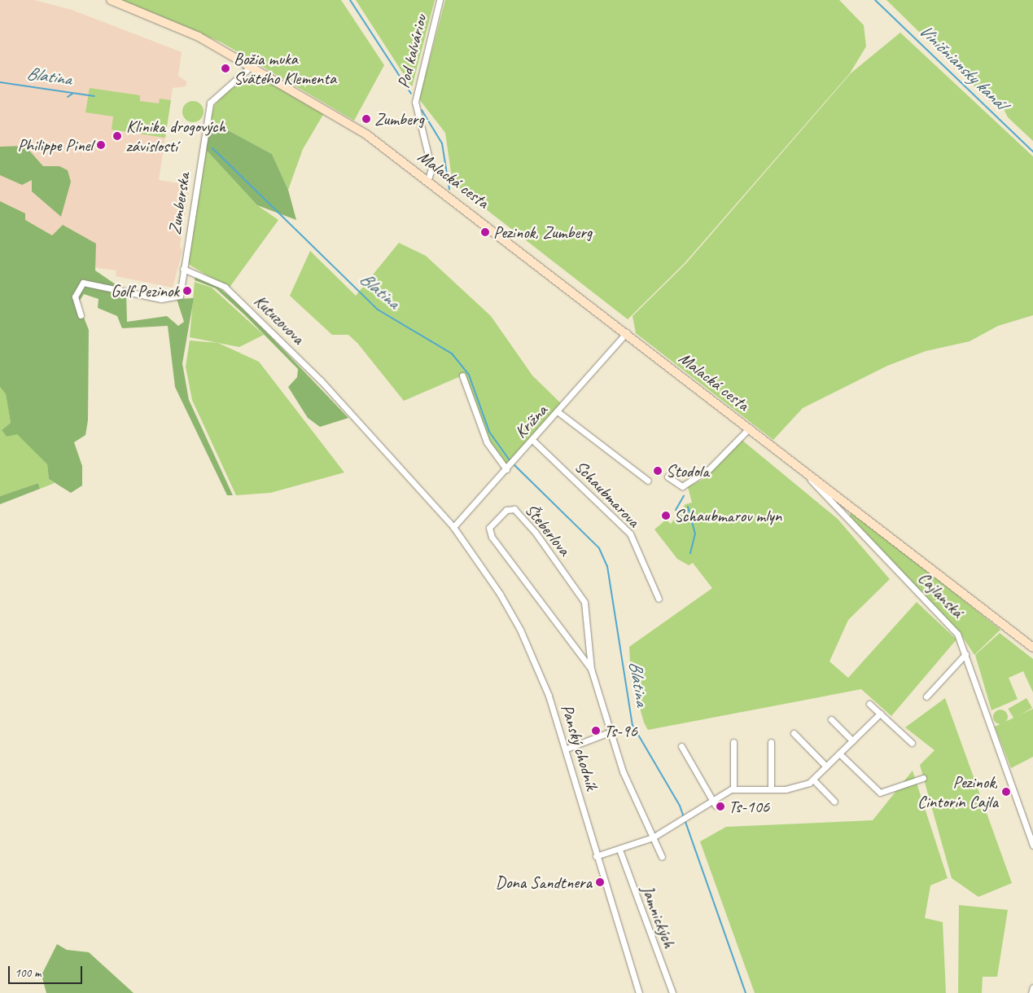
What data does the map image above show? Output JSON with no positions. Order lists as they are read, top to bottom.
{
  "streets": {
    "main road": ["Malacká cesta"],
    "street": [
      "Pod kalváriou",
      "Zumberska",
      "Kutuzovova",
      "Krížna",
      "Schaubmarova",
      "Šteberlova",
      "Cajlanská",
      "Panský chodník",
      "Jamnických"
    ]
  },
  "crossings": [
    ["Pod kalváriou", "Malacká cesta"],
    ["Malacká cesta", "Zumberska"],
    ["Malacká cesta", "Krížna"],
    ["Zumberska", "Kutuzovova"],
    ["Kutuzovova", "Krížna"],
    ["Kutuzovova", "Panský chodník"],
    ["Krížna", "Schaubmarova"],
    ["Krížna", "Panský chodník"]
  ],
  "water": ["Viničniansky kanál", "Blatina"],
  "places": [
    "Božia muka Svätého Klementa",
    "Zumberg",
    "Klinika drogových závislostí",
    "Philippe Pinel",
    "Pezinok, Zumberg",
    "Golf Pezinok",
    "Stodola",
    "Schaubmarov mlyn",
    "Ts-96",
    "Pezinok, Cintorín Cajla",
    "Ts-106",
    "Dona Sandtnera"
  ],
  "scale_bar": "100 m"
}
